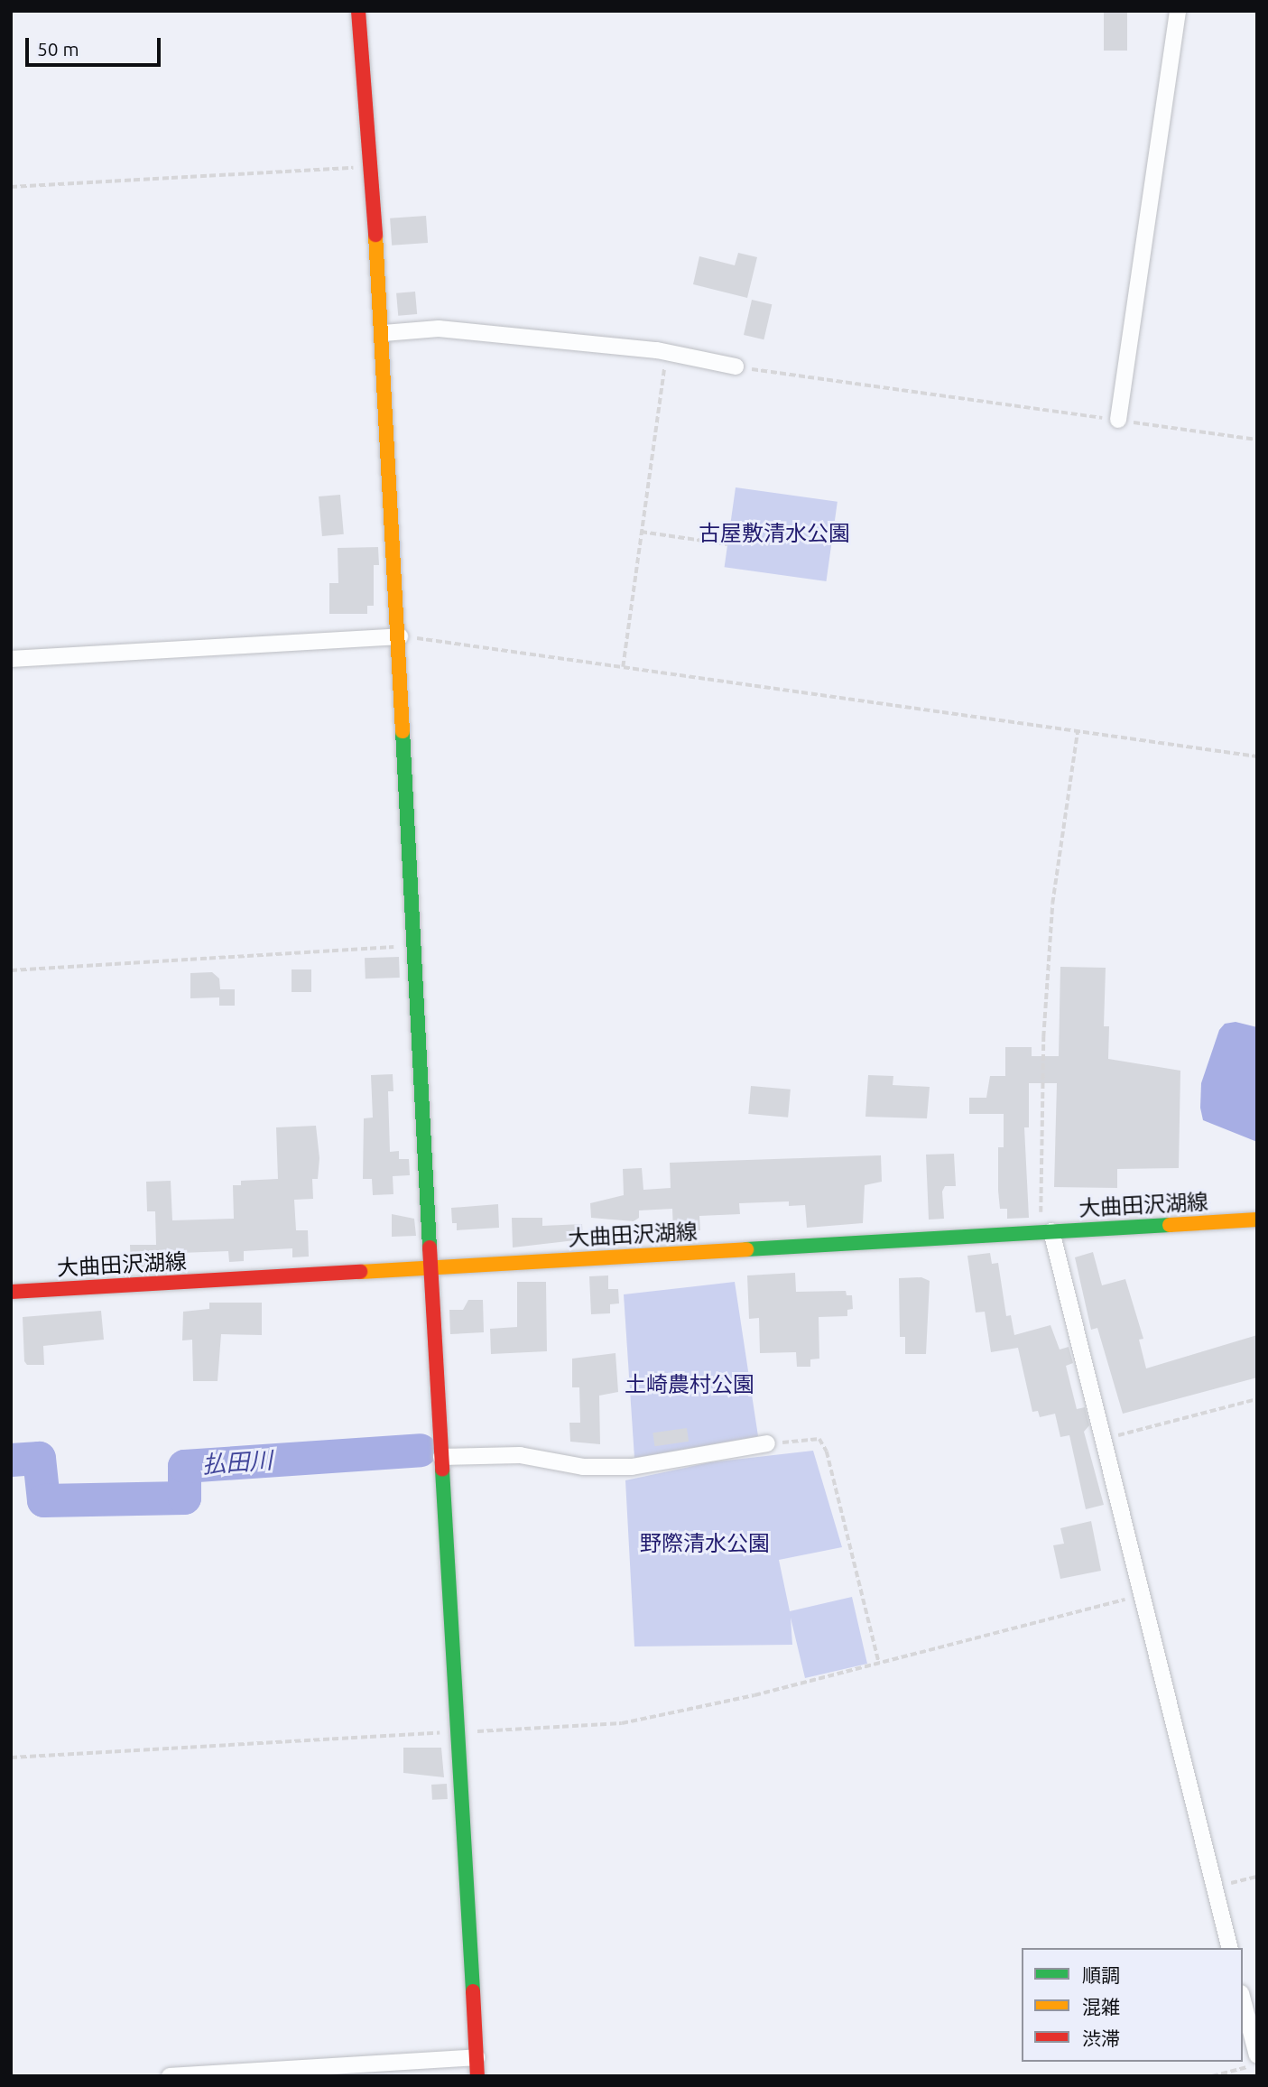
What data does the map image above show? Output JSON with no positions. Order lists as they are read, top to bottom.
{
  "streets": {
    "street": ["大曲田沢湖線"]
  },
  "water": ["払田川"],
  "parks": ["古屋敷清水公園", "土崎農村公園", "野際清水公園"],
  "legend": ["順調", "混雑", "渋滞"],
  "scale_bar": "50 m"
}
